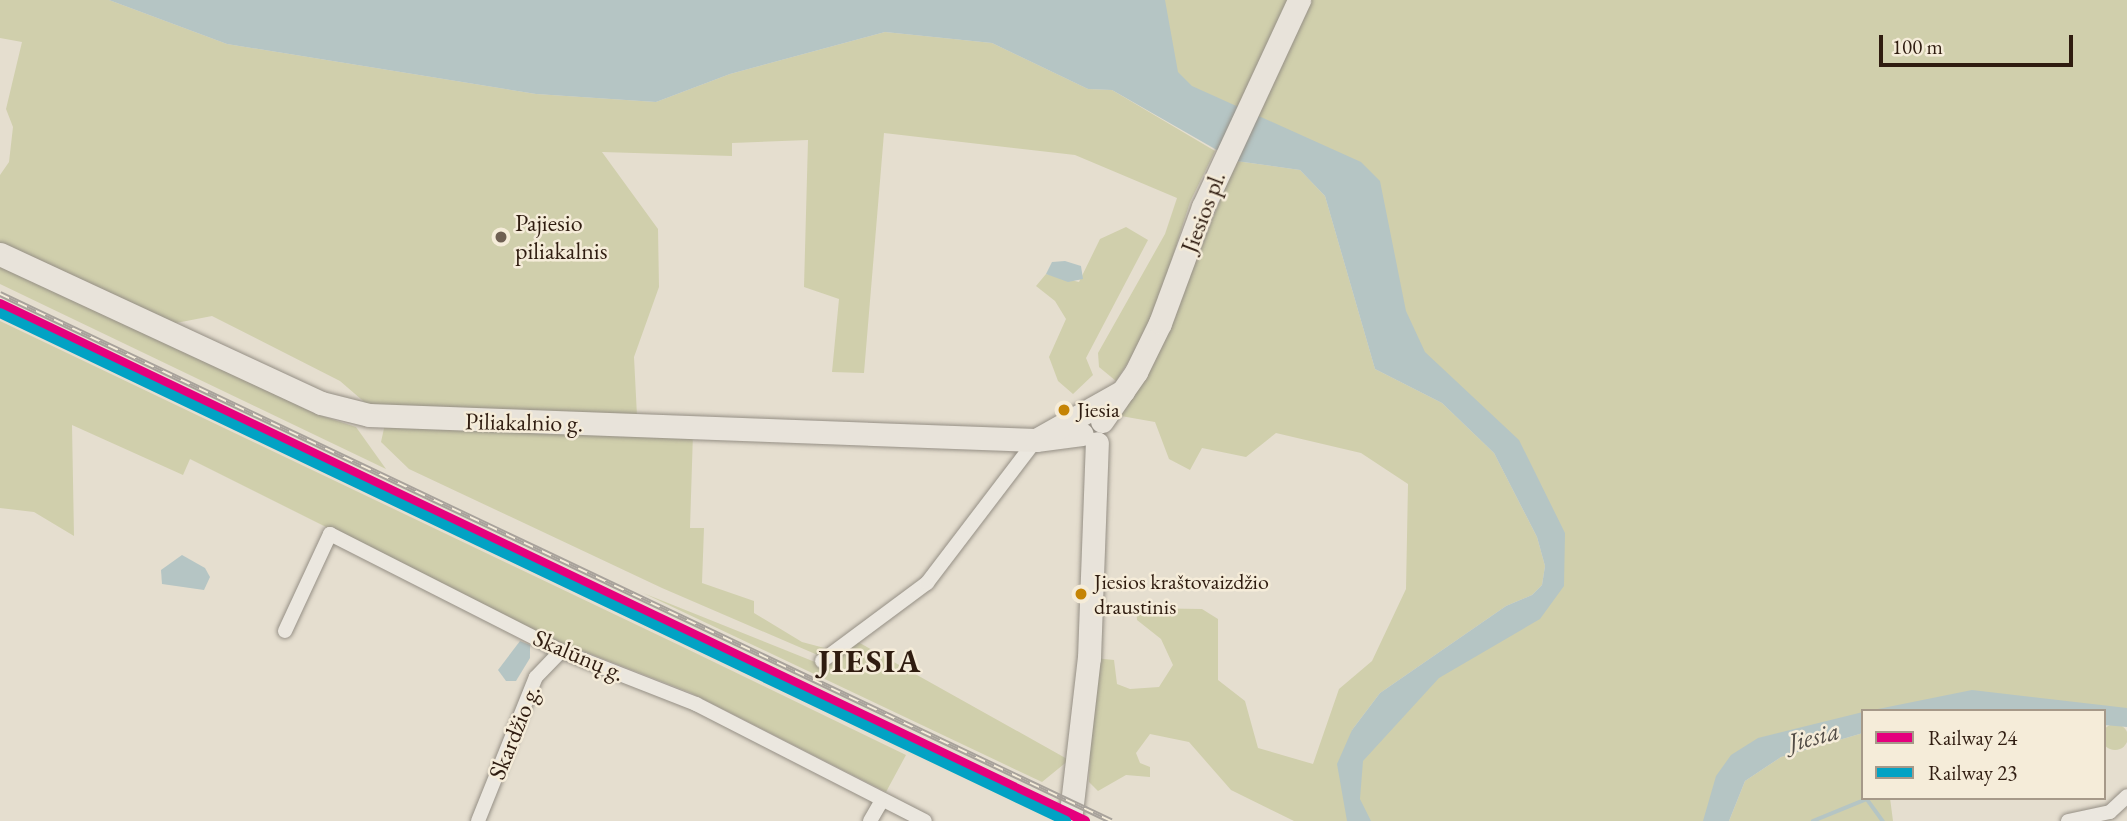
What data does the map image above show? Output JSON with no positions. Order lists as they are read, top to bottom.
{
  "streets": {
    "main road": ["Jiesios pl.", "Piliakalnio g."],
    "street": ["Skalūnų g.", "Skardžio g."]
  },
  "crossings": [
    ["Jiesios pl.", "Piliakalnio g."],
    ["Skalūnų g.", "Skardžio g."]
  ],
  "districts": ["JIESIA"],
  "water": ["Jiesia"],
  "places": ["Pajiesio piliakalnis", "Jiesia", "Jiesios kraštovaizdžio draustinis"],
  "lines": ["rail line 24", "rail line 23"],
  "legend": ["Railway 24", "Railway 23"],
  "scale_bar": "100 m"
}
